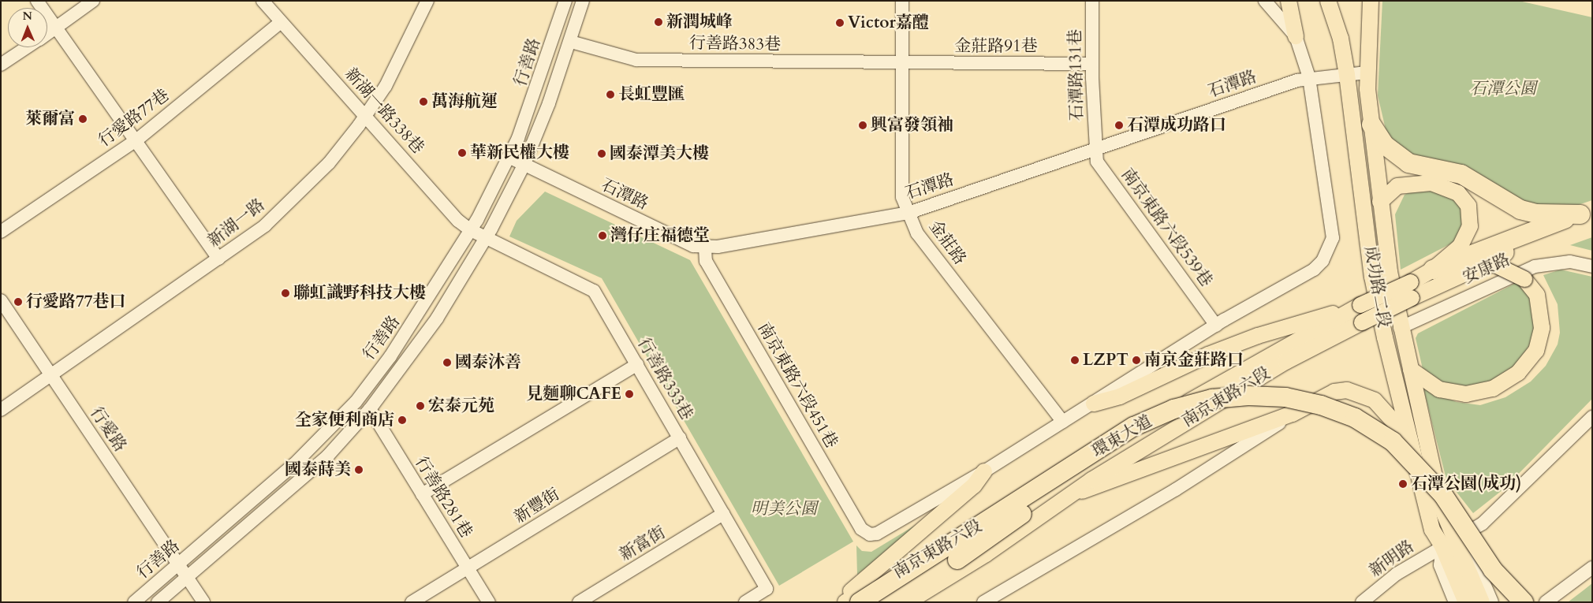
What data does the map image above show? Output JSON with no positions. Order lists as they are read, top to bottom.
{
  "streets": {
    "highway": ["環東大道"],
    "main road": ["成功路二段", "南京東路六段"],
    "street": [
      "行善路383巷",
      "金莊路91巷",
      "行善路",
      "石潭路131巷",
      "石潭路",
      "新湖一路338巷",
      "行愛路77巷",
      "新湖一路",
      "南京東路六段539巷",
      "金莊路",
      "安康路",
      "行善路333巷",
      "南京東路六段451巷",
      "行愛路",
      "行善路281巷",
      "新豐街",
      "新富街",
      "新明路"
    ]
  },
  "crossings": [
    ["行善路383巷", "金莊路91巷"],
    ["行善路383巷", "行善路"],
    ["行善路383巷", "金莊路"],
    ["金莊路91巷", "石潭路131巷"],
    ["金莊路91巷", "金莊路"],
    ["行善路", "石潭路"],
    ["行善路", "新湖一路338巷"],
    ["行善路", "行善路333巷"],
    ["行善路", "行愛路"],
    ["行善路", "行善路281巷"],
    ["石潭路131巷", "石潭路"],
    ["石潭路131巷", "南京東路六段539巷"],
    ["石潭路", "南京東路六段539巷"],
    ["石潭路", "金莊路"],
    ["石潭路", "成功路二段"],
    ["石潭路", "南京東路六段451巷"],
    ["新湖一路338巷", "行愛路77巷"],
    ["新湖一路338巷", "新湖一路"],
    ["新湖一路338巷", "行善路333巷"],
    ["新湖一路", "行愛路"],
    ["安康路", "成功路二段"],
    ["成功路二段", "新明路"],
    ["行善路333巷", "新豐街"],
    ["行善路333巷", "新富街"],
    ["行善路281巷", "新豐街"]
  ],
  "parks": ["石潭公園", "明美公園"],
  "places": [
    "新潤城峰",
    "Victor嘉醴",
    "長虹豐匯",
    "萬海航運",
    "萊爾富",
    "興富發領袖",
    "石潭成功路口",
    "華新民權大樓",
    "國泰潭美大樓",
    "灣仔庄福德堂",
    "聯虹識野科技大樓",
    "行愛路77巷口",
    "LZPT",
    "南京金莊路口",
    "國泰沐善",
    "見麵聊CAFE",
    "宏泰元苑",
    "全家便利商店",
    "國泰蒔美",
    "石潭公園(成功)"
  ],
  "north": "top"
}
